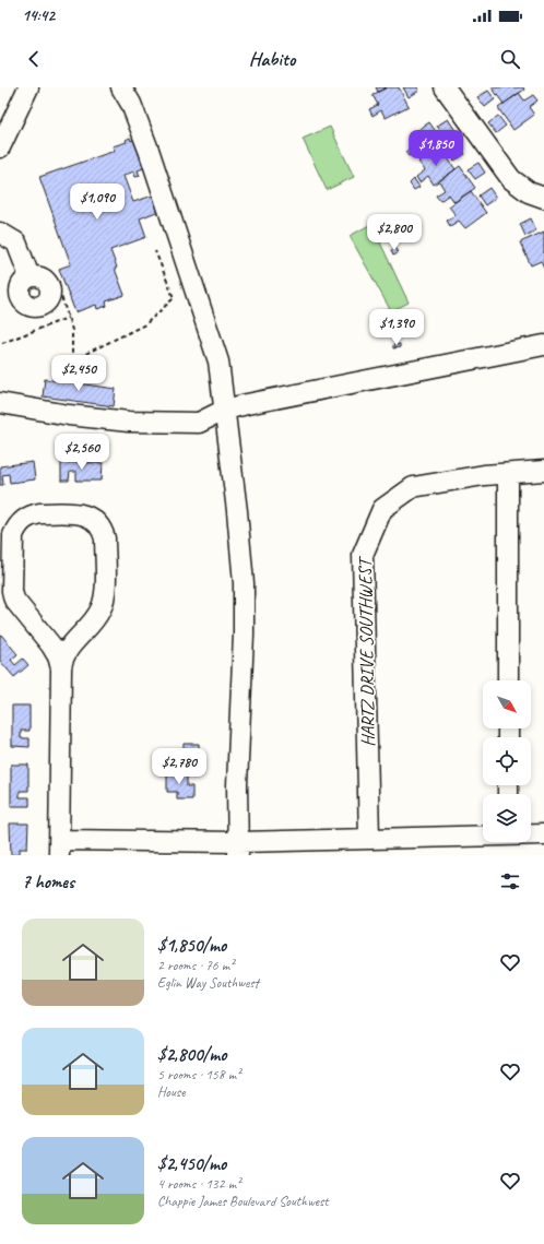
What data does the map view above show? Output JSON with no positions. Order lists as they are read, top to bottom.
{
  "streets": {
    "street": ["HARTZ DRIVE SOUTHWEST"]
  },
  "north": "bottom right",
  "page": {
    "status": "14:42",
    "header": "Habito",
    "price": [
      "$1,850",
      "$1,090",
      "$2,800",
      "$1,390",
      "$2,450",
      "$2,560",
      "$2,780"
    ],
    "heading": "7 homes",
    "list": [
      {
        "name": "$1,850/mo",
        "note": "2 rooms · 76 m² · Eglin Way Southwest"
      },
      {
        "name": "$2,800/mo",
        "note": "5 rooms · 158 m² · House"
      },
      {
        "name": "$2,450/mo",
        "note": "4 rooms · 132 m² · Chappie James Boulevard Southwest"
      }
    ]
  }
}
